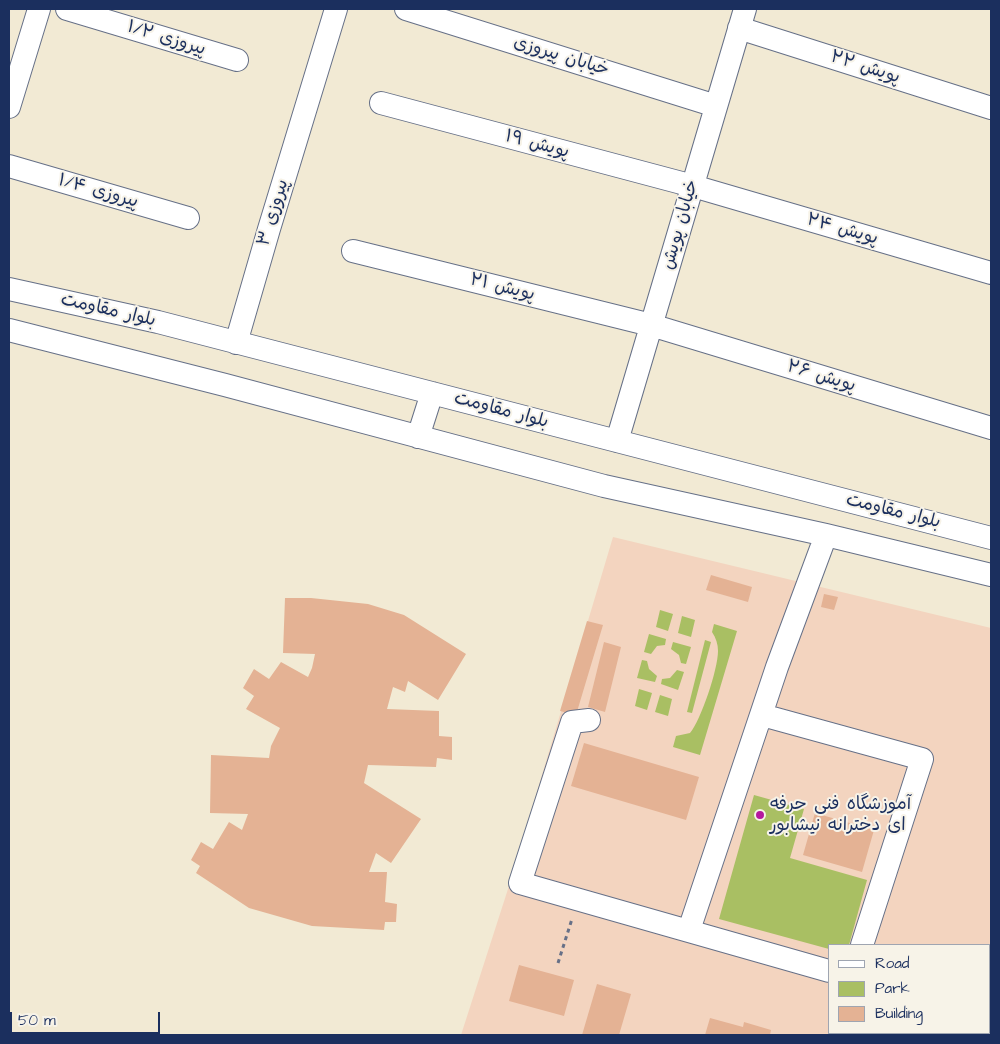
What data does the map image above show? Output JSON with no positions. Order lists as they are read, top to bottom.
{
  "streets": {
    "street": [
      "پیروزی ۱/۲",
      "خیابان پیروزی",
      "پویش ۲۲",
      "پویش ۱۹",
      "پیروزی ۱/۴",
      "پیروزی ۳",
      "خیابان پویش",
      "پویش ۲۴",
      "پویش ۲۱",
      "بلوار مقاومت",
      "پویش ۲۶"
    ]
  },
  "crossings": [
    ["خیابان پیروزی", "خیابان پویش"],
    ["پویش ۲۲", "خیابان پویش"],
    ["پویش ۱۹", "خیابان پویش"],
    ["پویش ۱۹", "پویش ۲۴"],
    ["پیروزی ۳", "بلوار مقاومت"],
    ["خیابان پویش", "پویش ۲۴"],
    ["خیابان پویش", "پویش ۲۱"],
    ["خیابان پویش", "بلوار مقاومت"],
    ["خیابان پویش", "پویش ۲۶"],
    ["پویش ۲۱", "پویش ۲۶"]
  ],
  "places": ["آموزشگاه فنی حرفه ای دخترانه نیشابور"],
  "legend": ["Road", "Park", "Building"],
  "scale_bar": "50 m"
}
